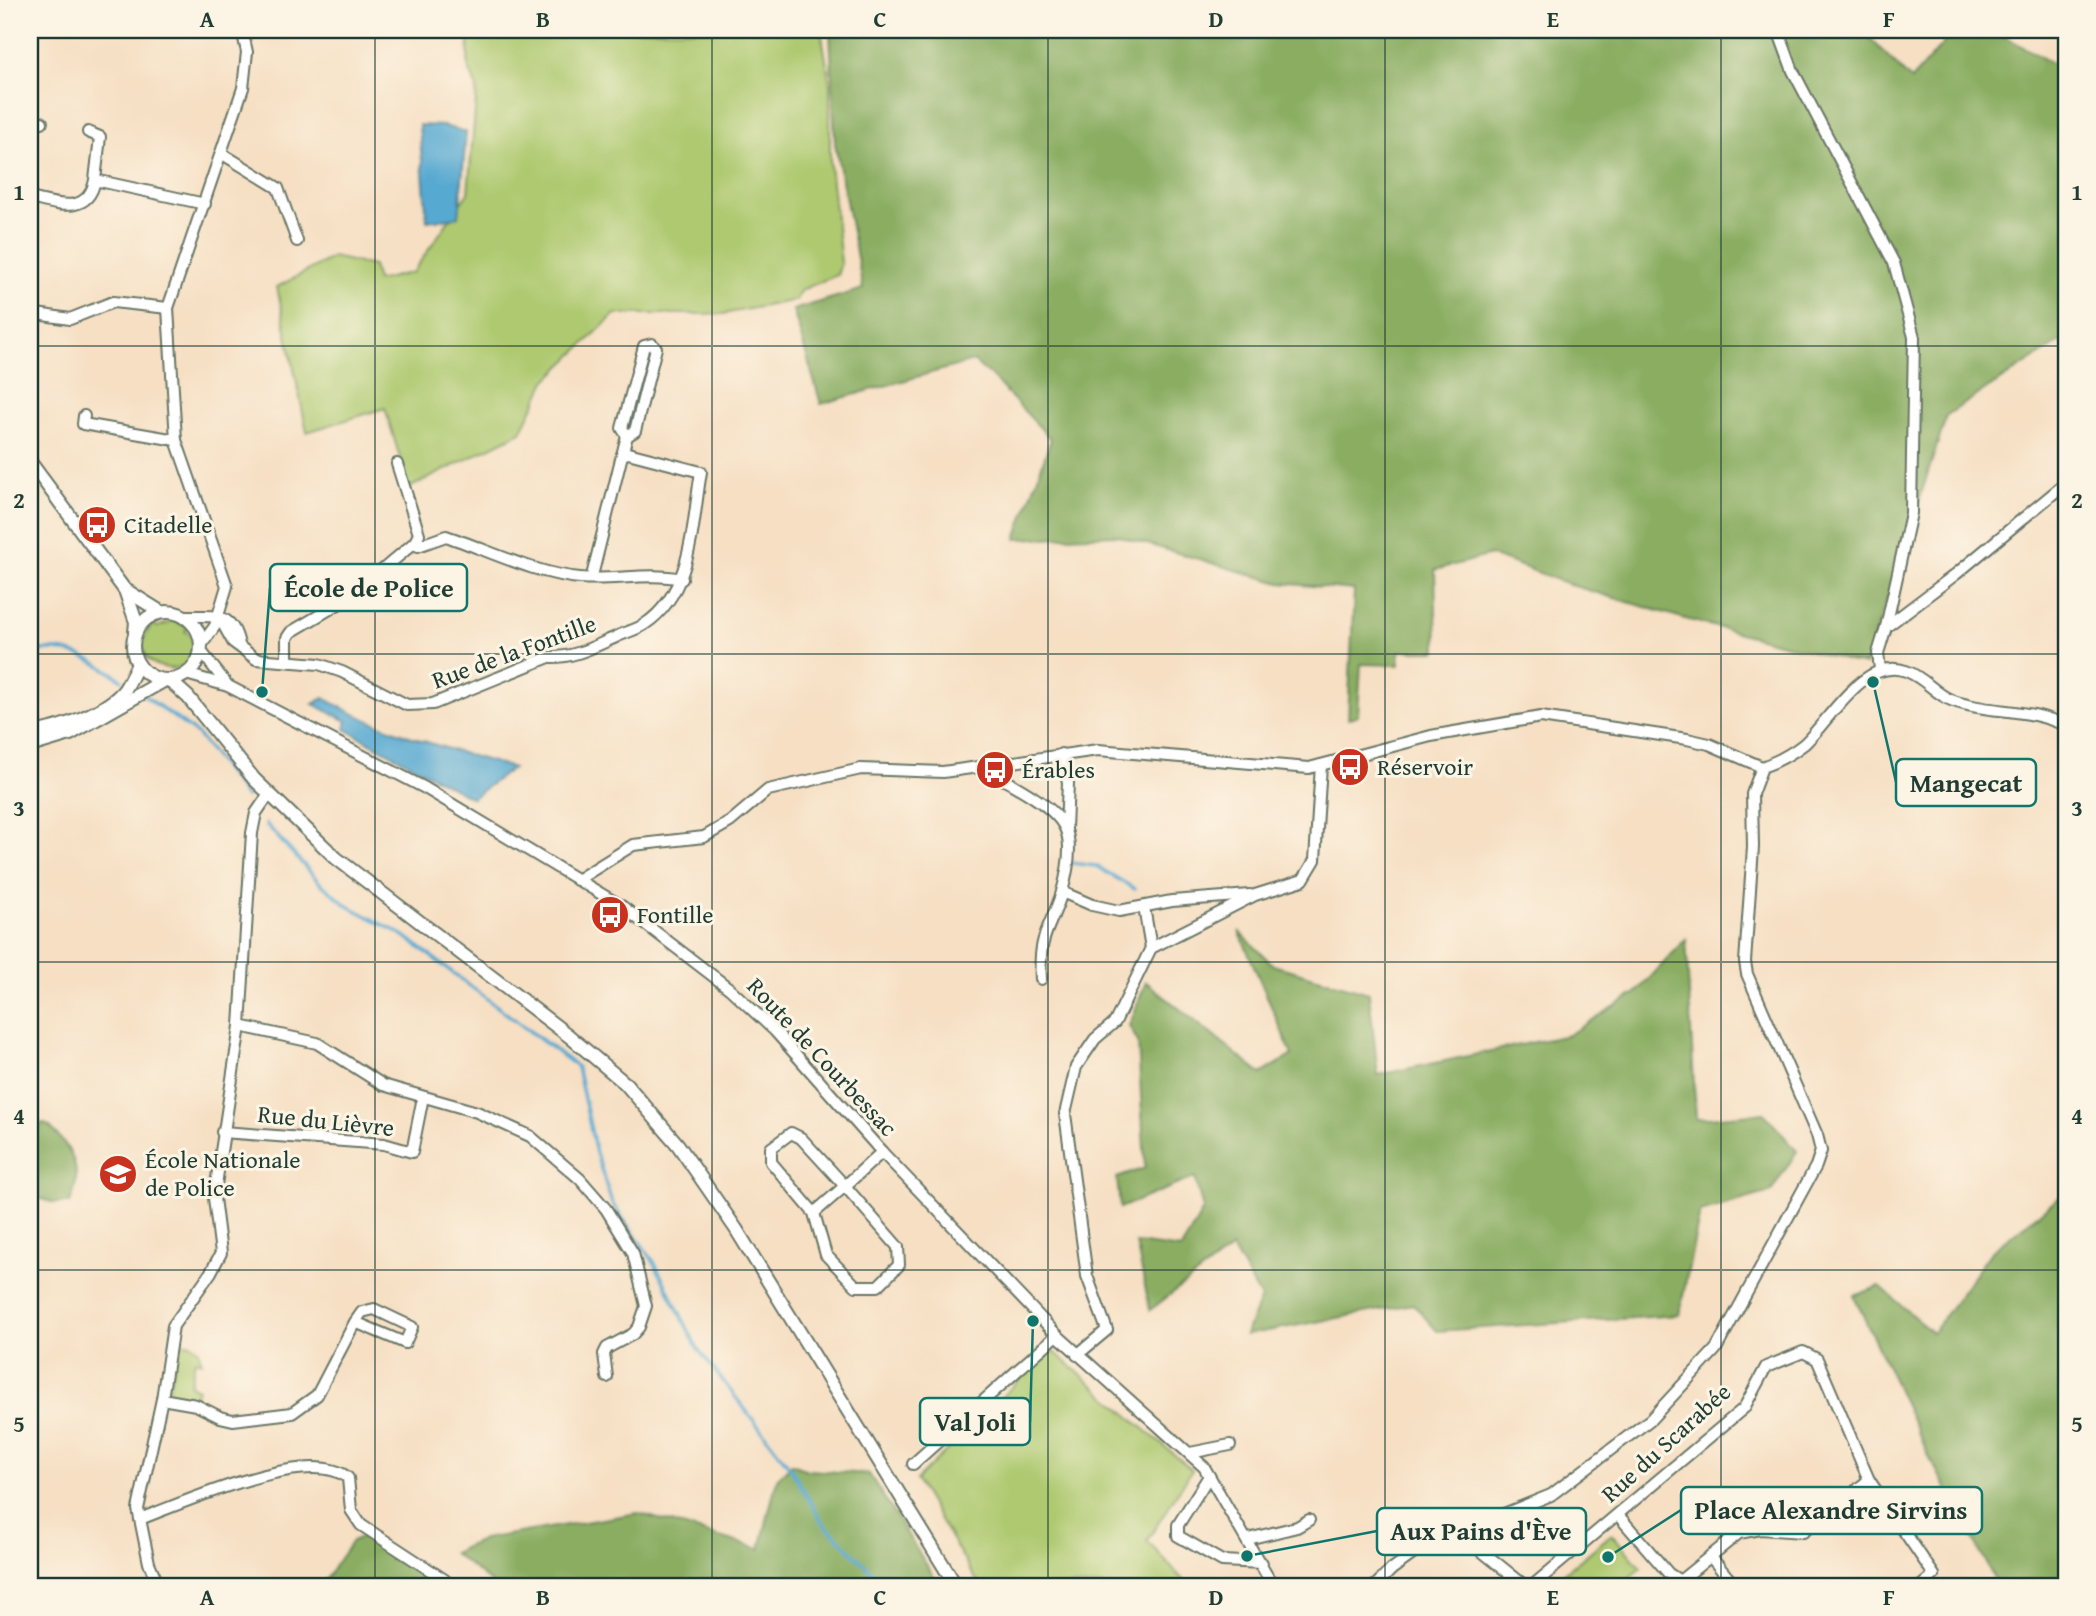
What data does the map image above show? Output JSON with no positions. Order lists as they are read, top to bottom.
{
  "streets": {
    "street": [
      "Rue de la Fontille",
      "Route de Courbessac",
      "Rue du Lièvre",
      "Rue du Scarabée"
    ]
  },
  "places": {
    "bus stop": [
      "Citadelle",
      "Réservoir",
      "Érables",
      "Fontille"
    ],
    "other": [
      "Mangecat",
      "École de Police",
      "Val Joli",
      "Aux Pains d'Ève",
      "Place Alexandre Sirvins"
    ],
    "school or university": ["École Nationale de Police"]
  },
  "grid": {
    "columns": [
      "A",
      "B",
      "C",
      "D",
      "E",
      "F"
    ],
    "rows": [
      "1",
      "2",
      "3",
      "4",
      "5"
    ]
  }
}
